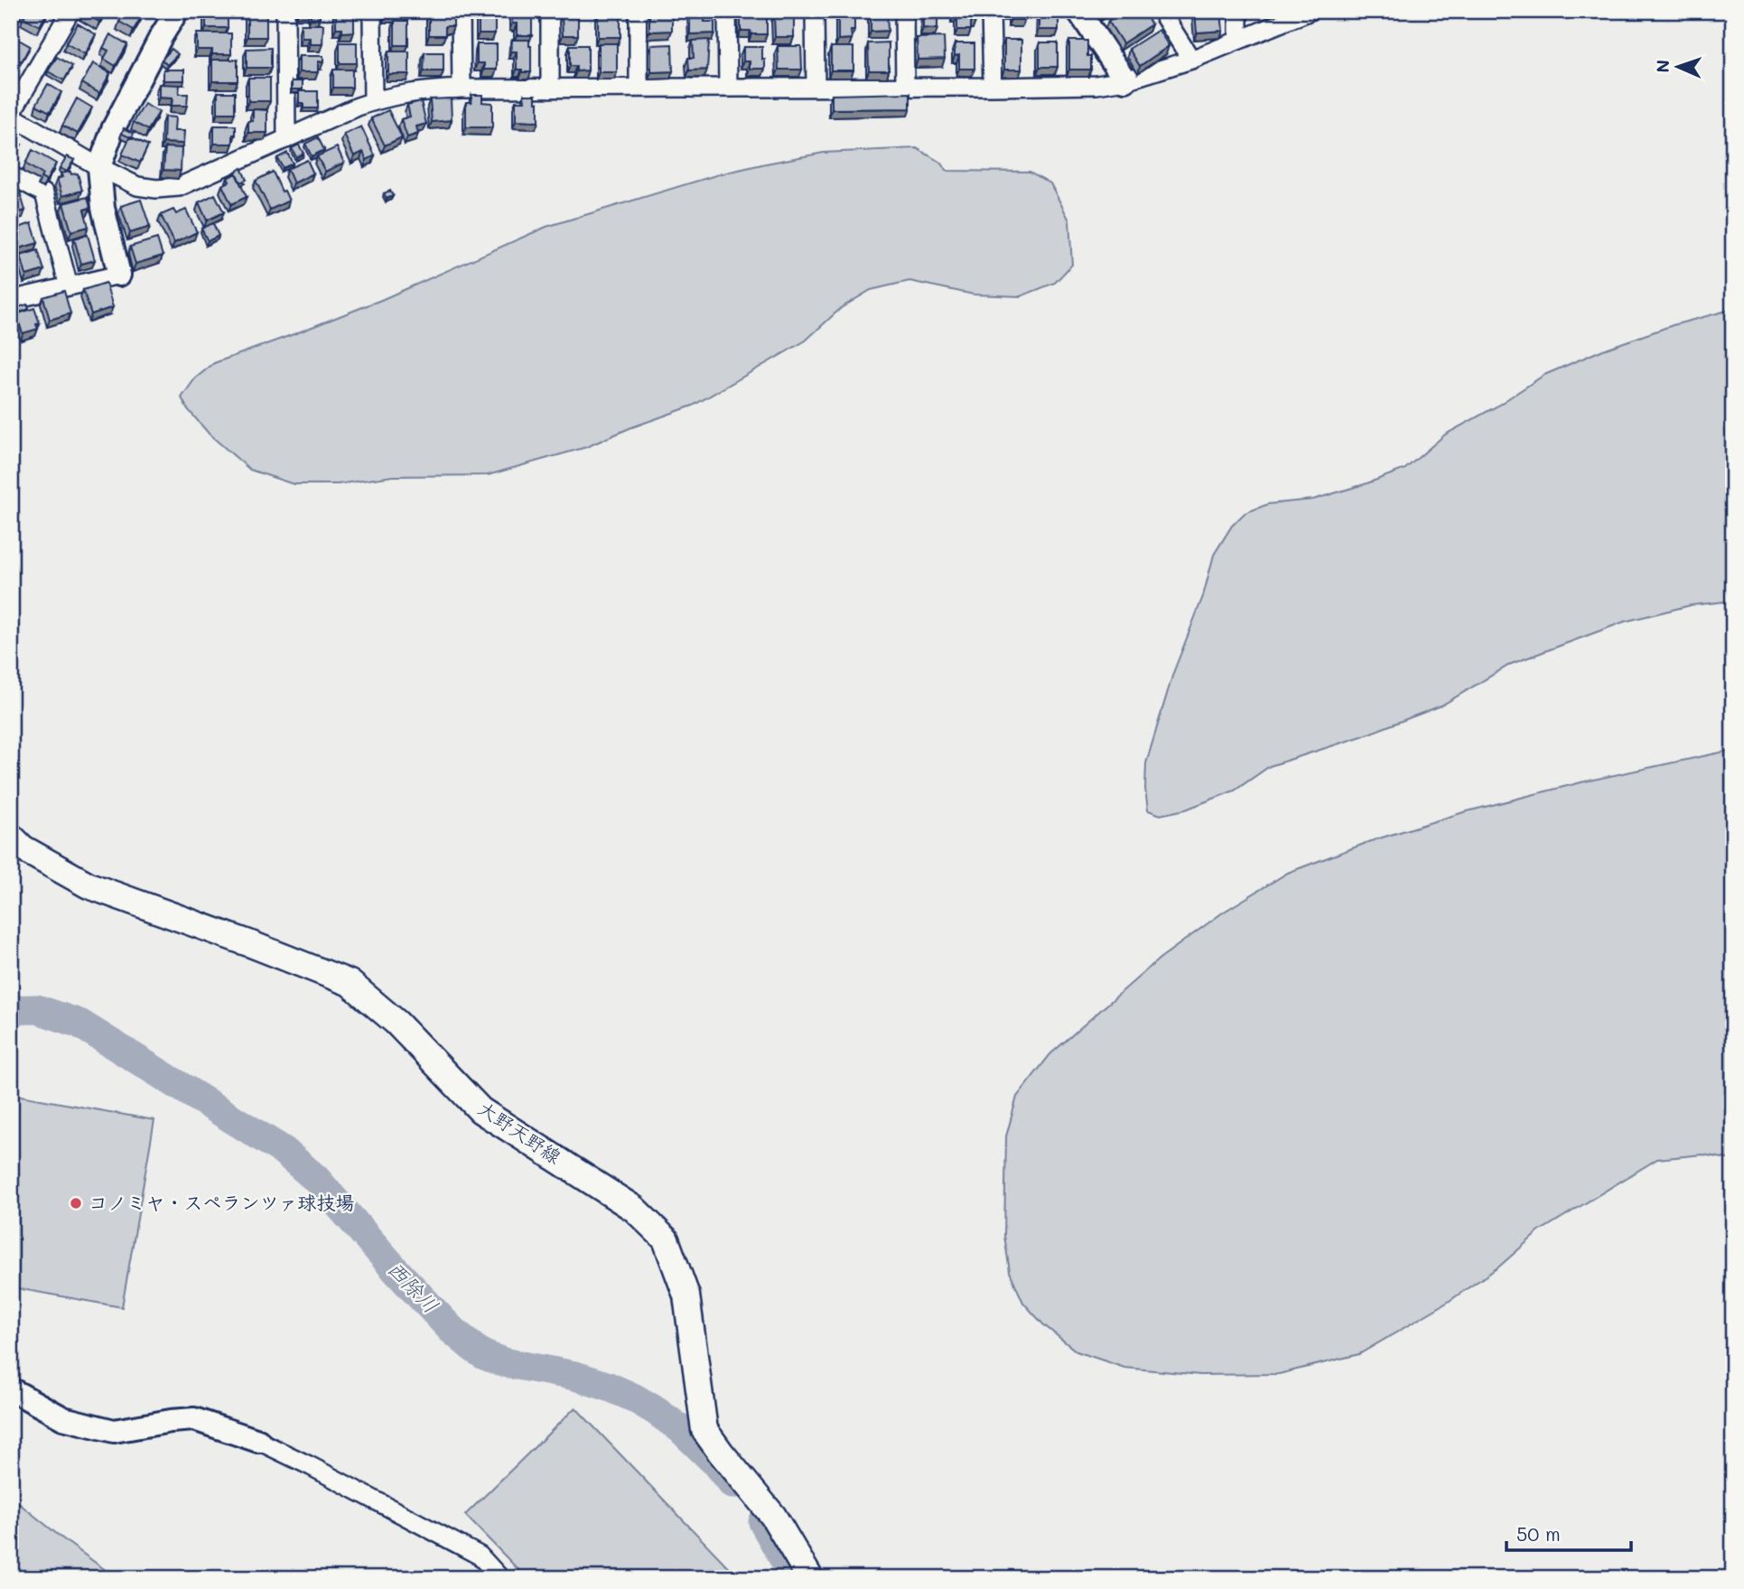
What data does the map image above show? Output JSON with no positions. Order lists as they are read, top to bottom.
{
  "streets": {
    "main road": ["大野天野線"]
  },
  "water": ["西除川"],
  "places": ["コノミヤ・スペランツァ球技場"],
  "scale_bar": "50 m",
  "north": "left"
}
